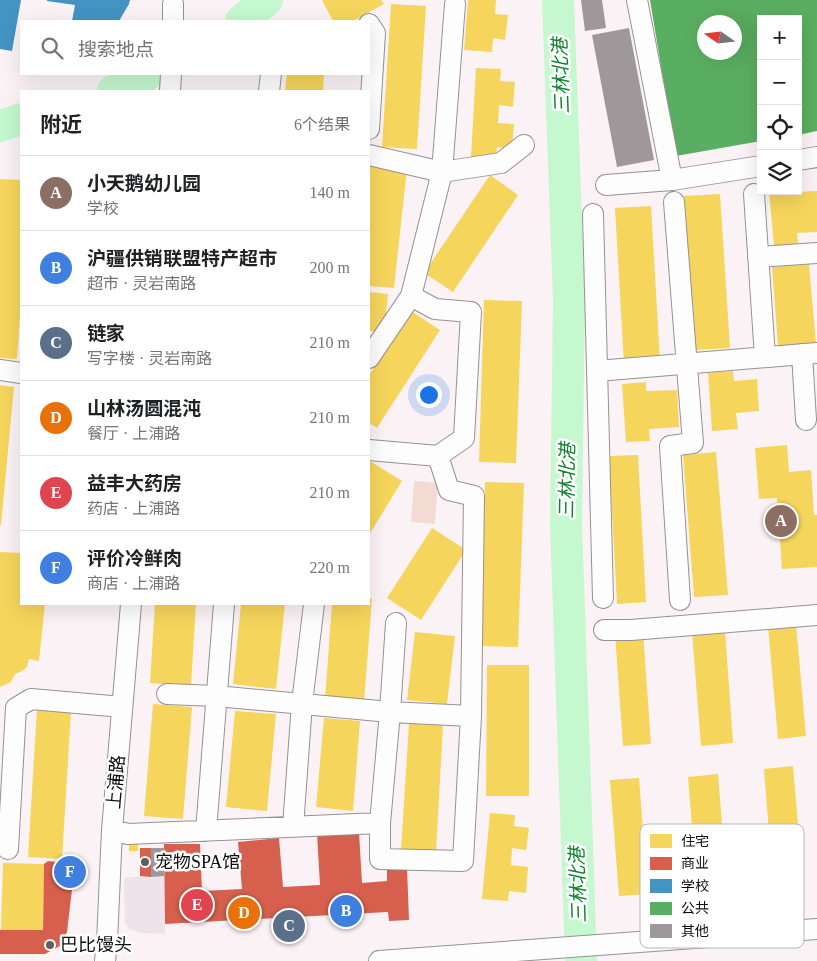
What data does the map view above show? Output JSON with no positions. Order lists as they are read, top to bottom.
{
  "streets": {
    "street": ["上浦路"]
  },
  "water": ["三林北港"],
  "places": ["宠物SPA馆", "巴比馒头"],
  "legend": [
    "住宅",
    "商业",
    "学校",
    "公共",
    "其他"
  ],
  "north": "left",
  "page": {
    "map_buttons": ["+", "−"],
    "search": "搜索地点",
    "heading": ["附近", "6个结果"],
    "list": [
      {
        "mark": "A",
        "name": "小天鹅幼儿园",
        "note": "学校",
        "value": "140 m"
      },
      {
        "mark": "B",
        "name": "沪疆供销联盟特产超市",
        "note": "超市 · 灵岩南路",
        "value": "200 m"
      },
      {
        "mark": "C",
        "name": "链家",
        "note": "写字楼 · 灵岩南路",
        "value": "210 m"
      },
      {
        "mark": "D",
        "name": "山林汤圆混沌",
        "note": "餐厅 · 上浦路",
        "value": "210 m"
      },
      {
        "mark": "E",
        "name": "益丰大药房",
        "note": "药店 · 上浦路",
        "value": "210 m"
      },
      {
        "mark": "F",
        "name": "评价冷鲜肉",
        "note": "商店 · 上浦路",
        "value": "220 m"
      }
    ],
    "pins": [
      "A",
      "F",
      "E",
      "B",
      "D",
      "C"
    ]
  }
}
